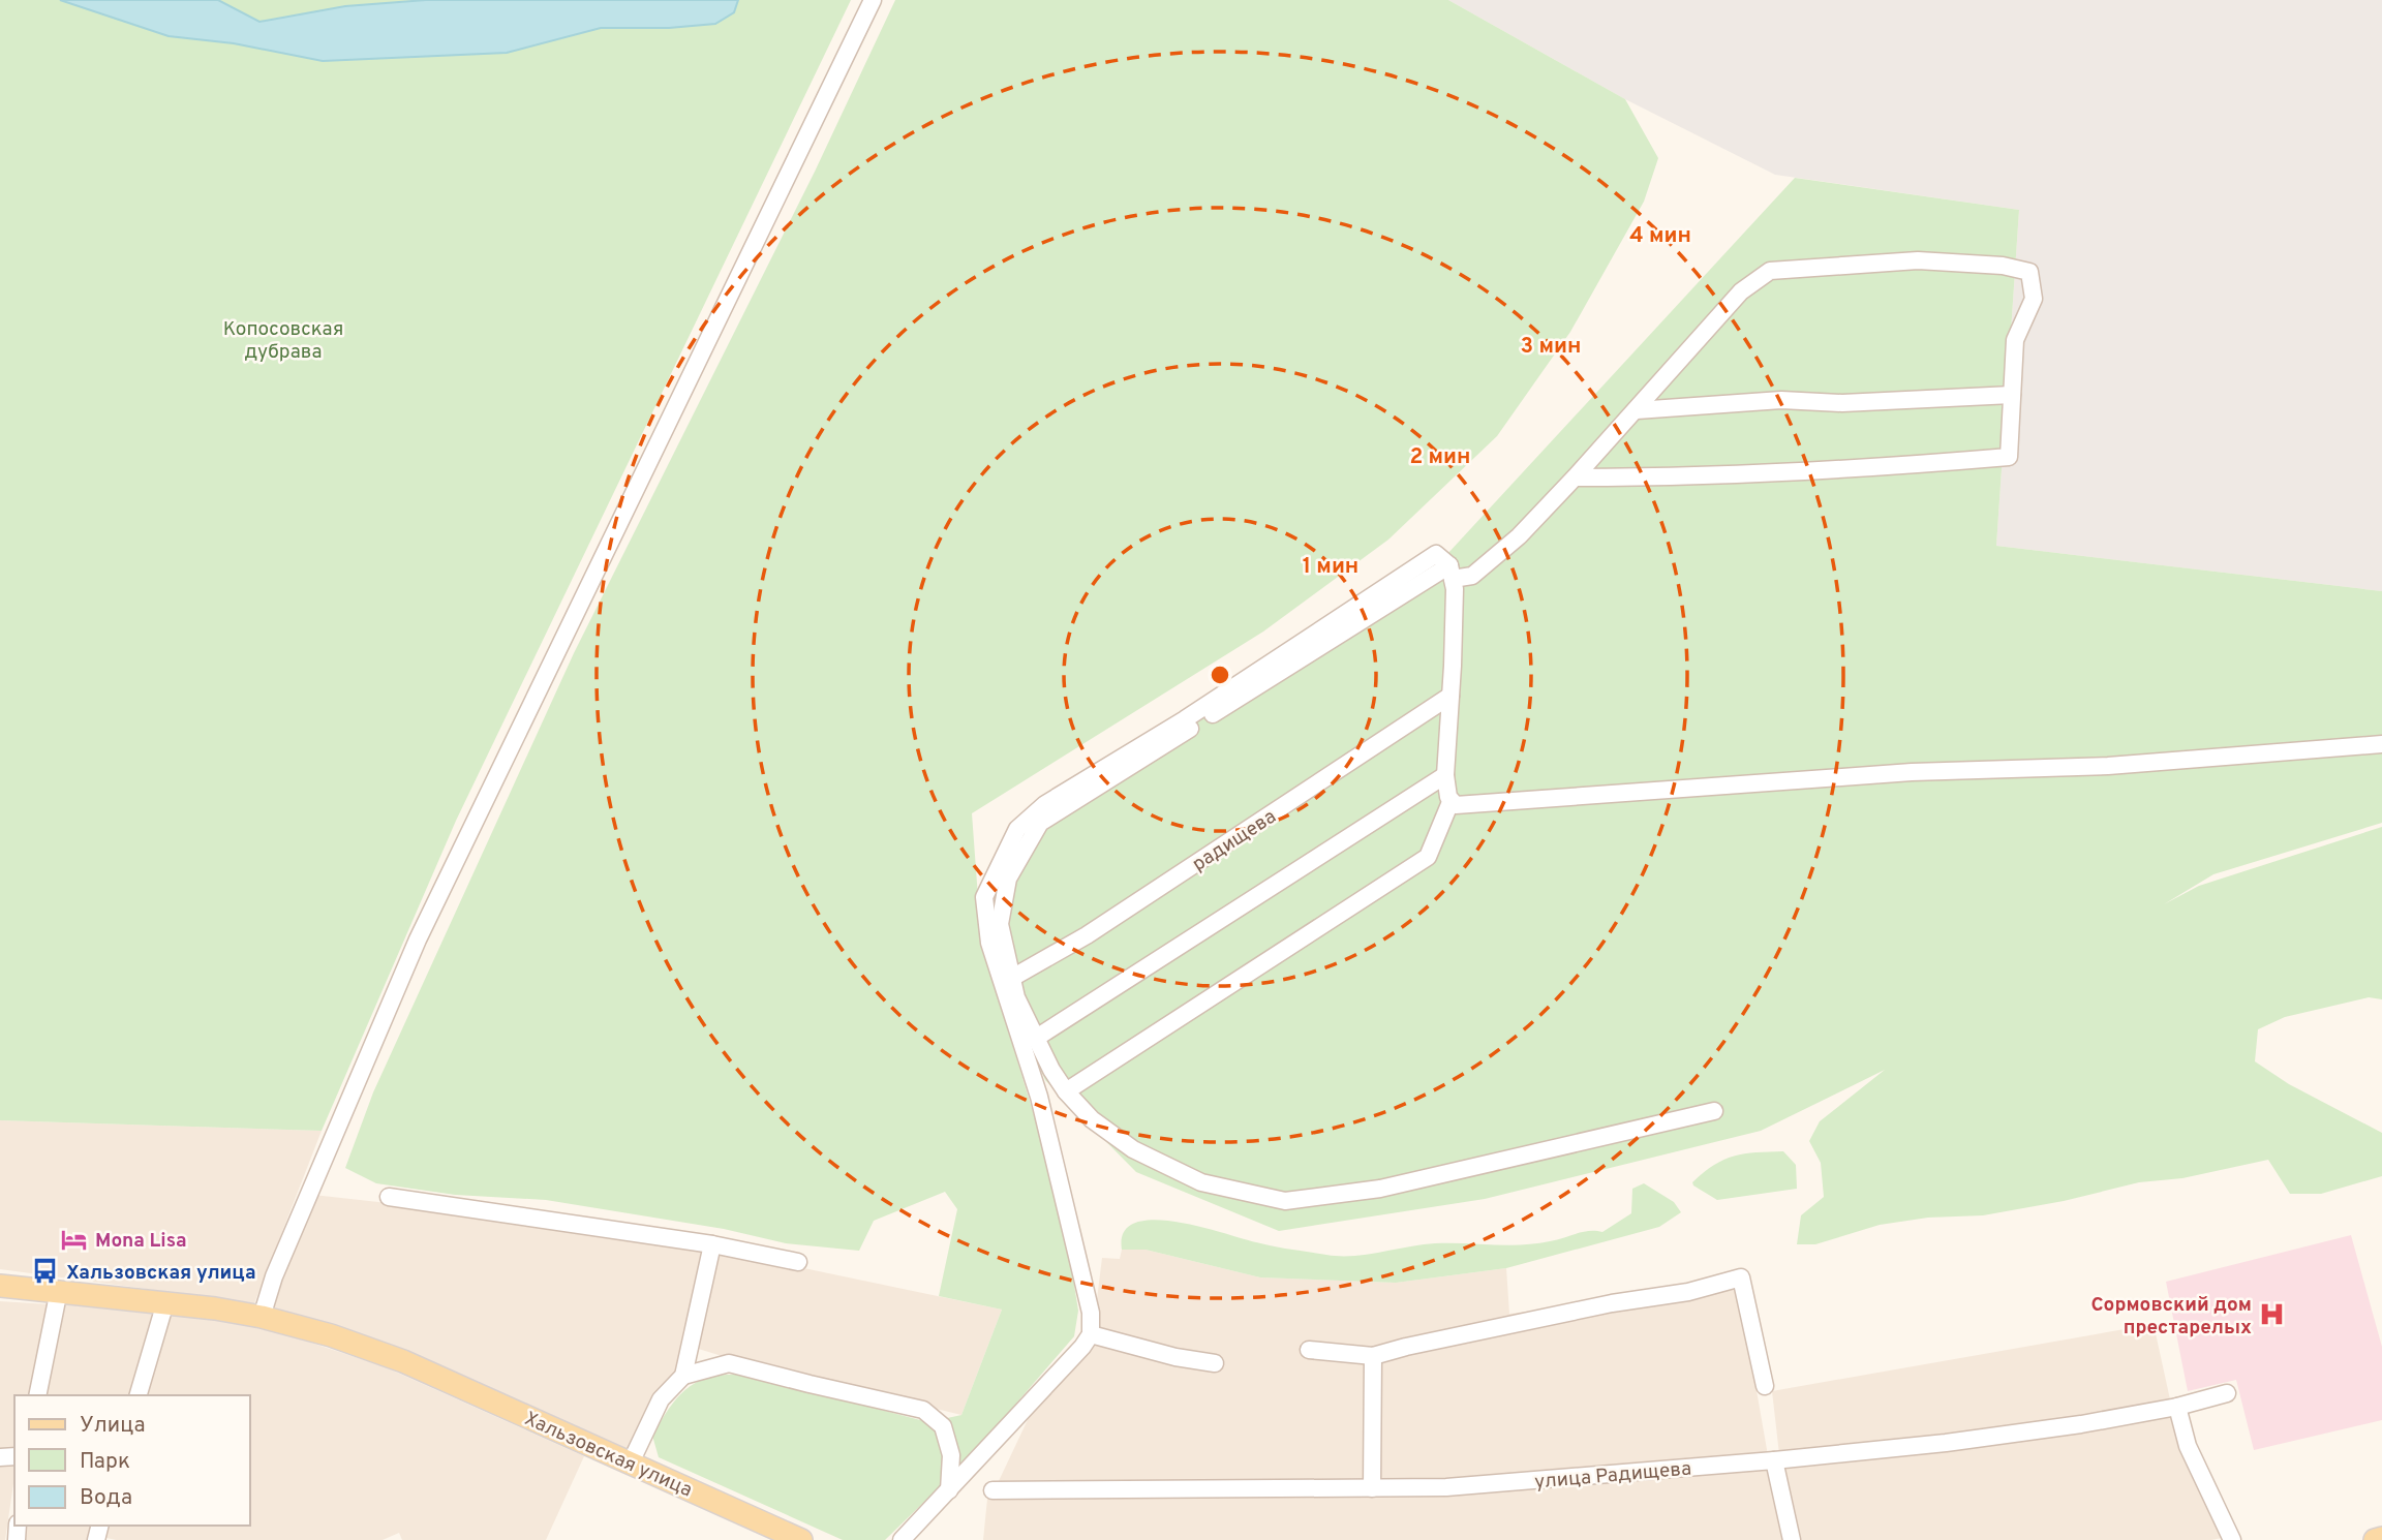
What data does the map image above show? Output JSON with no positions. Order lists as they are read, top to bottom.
{
  "streets": {
    "main road": ["Хальзовская улица"],
    "street": ["радищева", "улица Радищева"]
  },
  "parks": ["Копосовская дубрава"],
  "places": {
    "hotel": ["Mona Lisa"],
    "bus stop": ["Хальзовская улица"],
    "hospital": ["Сормовский дом престарелых"]
  },
  "legend": ["Улица", "Парк", "Вода"],
  "rings": [
    "4 мин",
    "3 мин",
    "2 мин",
    "1 мин"
  ]
}
